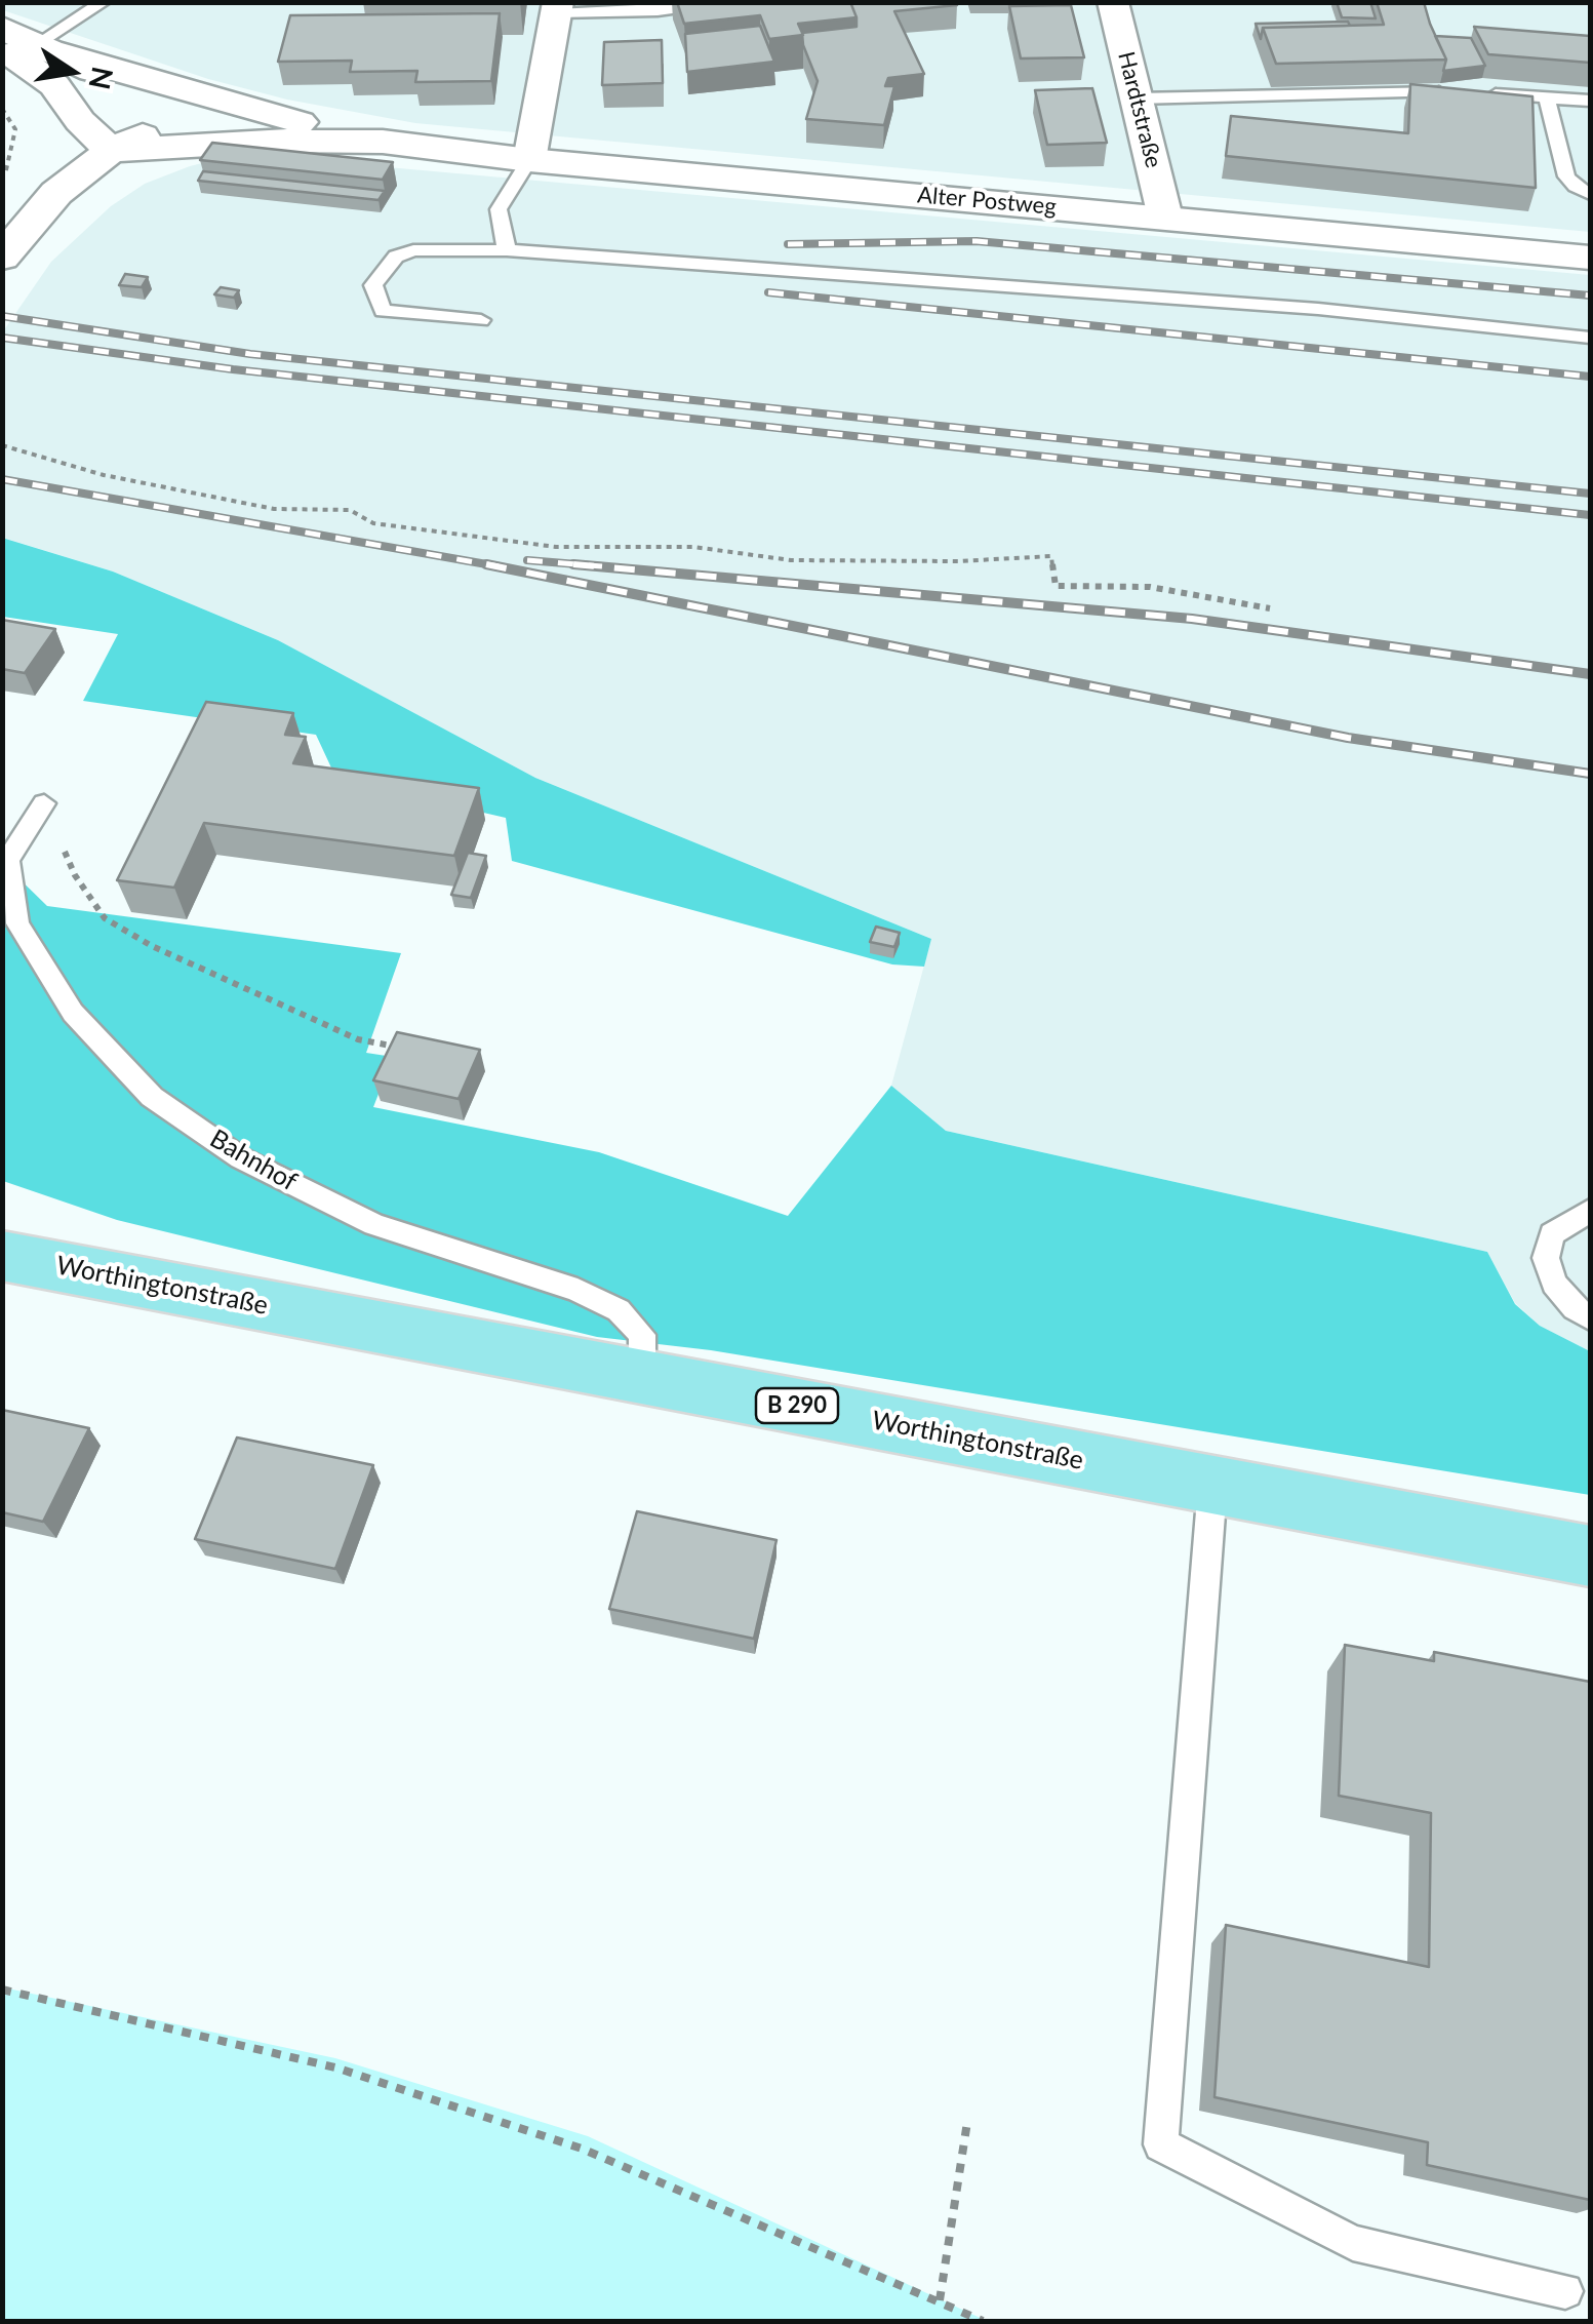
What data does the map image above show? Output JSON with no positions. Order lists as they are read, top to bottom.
{
  "streets": {
    "main road": ["Alter Postweg", "Worthingtonstraße", "B 290"],
    "street": ["Hardtstraße"],
    "lane": ["Bahnhof"]
  },
  "crossings": [
    ["Hardtstraße", "Alter Postweg"],
    ["Bahnhof", "Worthingtonstraße"]
  ],
  "north": "right"
}
